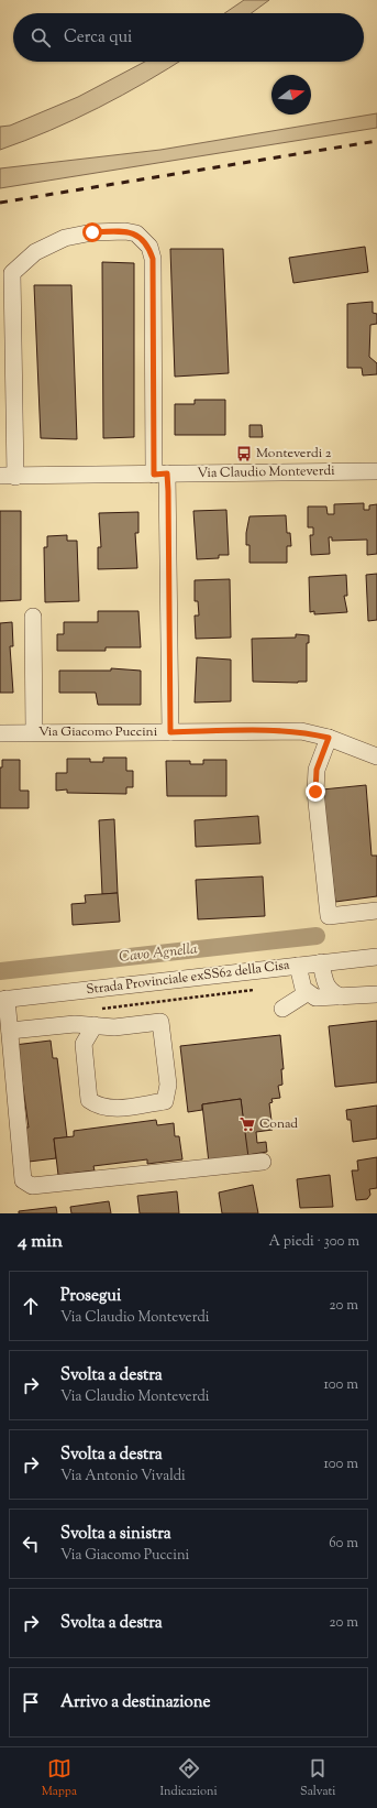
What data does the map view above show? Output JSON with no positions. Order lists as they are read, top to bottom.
{
  "streets": {
    "street": ["Via Claudio Monteverdi", "Via Giacomo Puccini", "Strada Provinciale exSS62 della Cisa"]
  },
  "water": ["Cavo Agnella"],
  "places": {
    "bus stop": ["Monteverdi 2"],
    "supermarket": ["Conad"]
  },
  "north": "right",
  "page": {
    "search": "Cerca qui",
    "heading": ["4 min", "A piedi · 300 m"],
    "list": [
      ["Prosegui", "Via Claudio Monteverdi", "20 m"],
      ["Svolta a destra", "Via Claudio Monteverdi", "100 m"],
      ["Svolta a destra", "Via Antonio Vivaldi", "100 m"],
      ["Svolta a sinistra", "Via Giacomo Puccini", "60 m"],
      ["Svolta a destra", "20 m"],
      "Arrivo a destinazione"
    ],
    "nav": ["Mappa", "Indicazioni", "Salvati"]
  }
}
